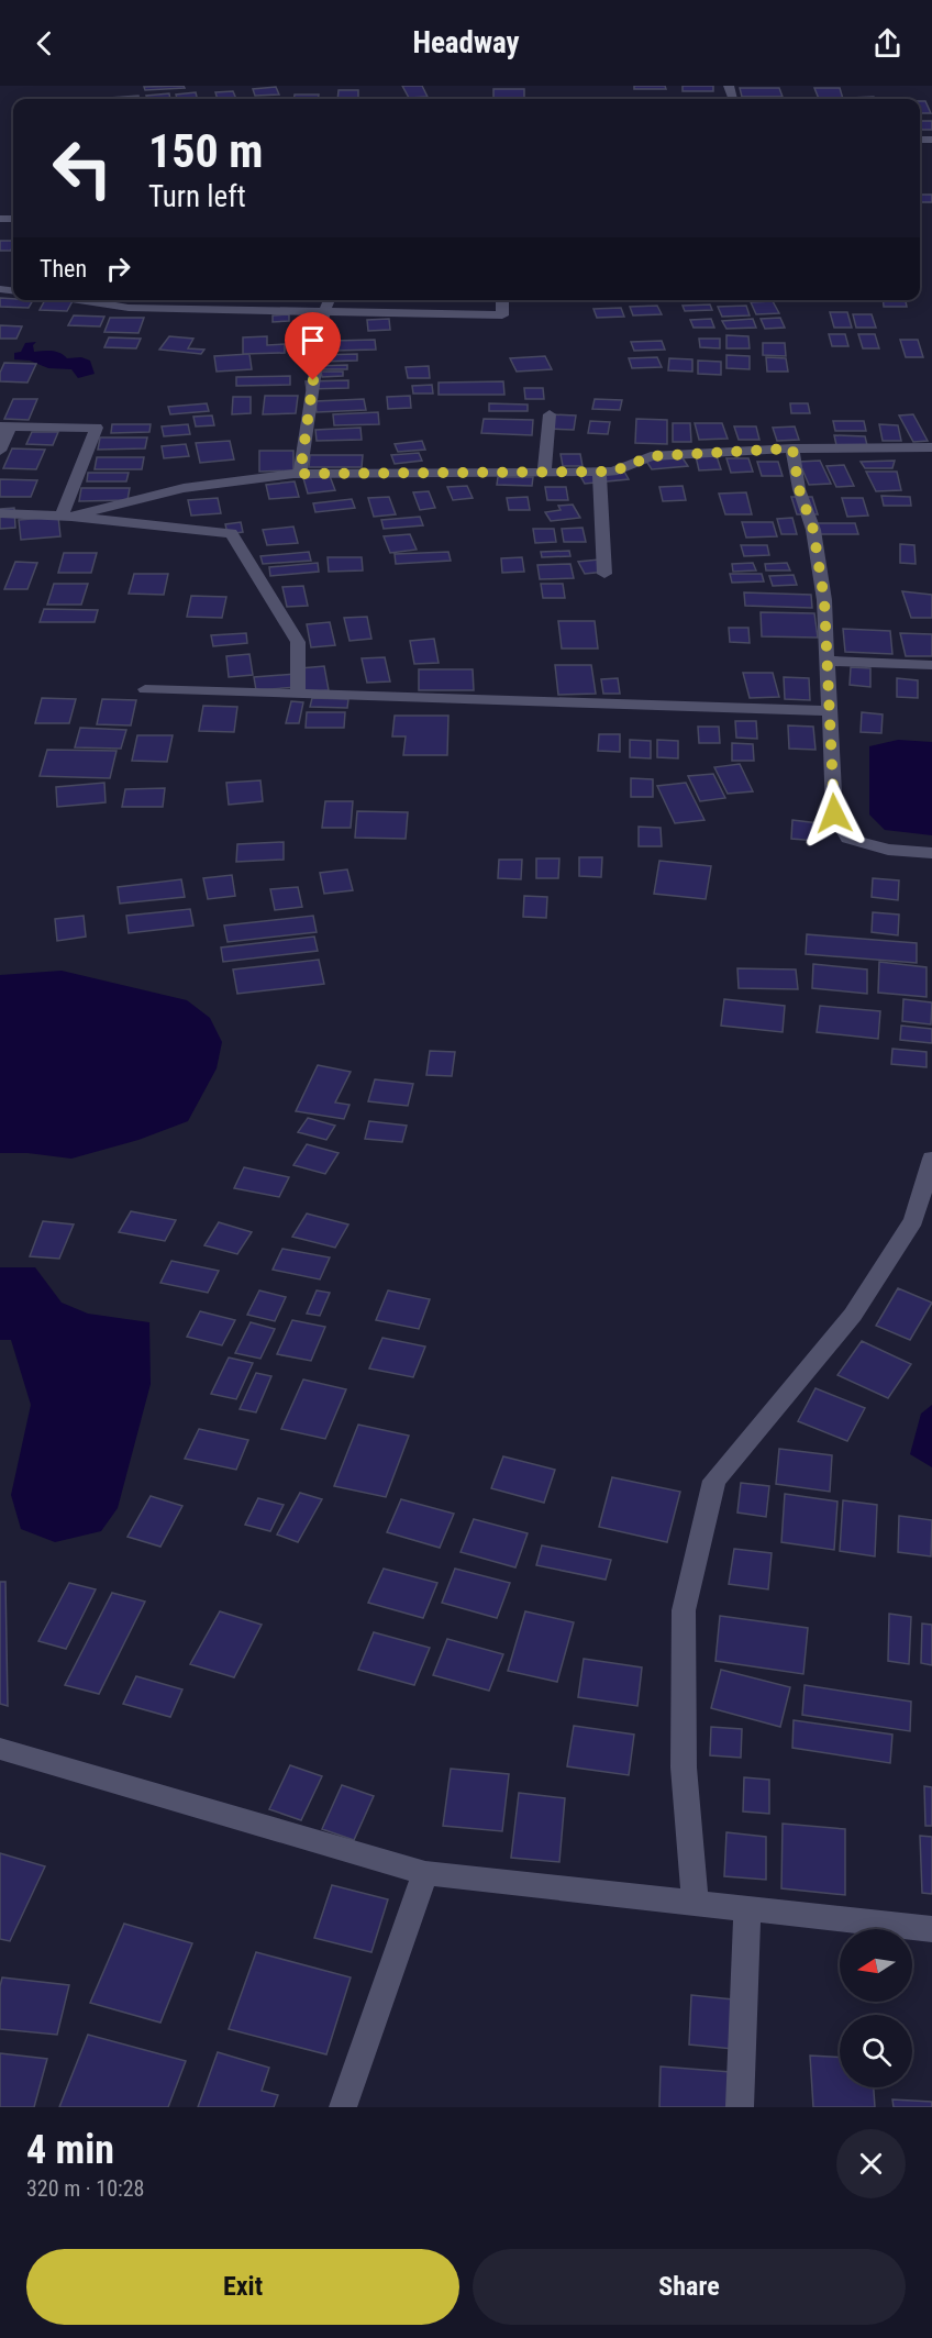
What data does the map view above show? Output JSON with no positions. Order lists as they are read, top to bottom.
{
  "north": "left",
  "page": {
    "header": "Headway",
    "turn": ["150 m", "Turn left"],
    "then": "Then",
    "heading": ["4 min", "320 m · 10:28"],
    "buttons": ["Exit", "Share"]
  }
}
